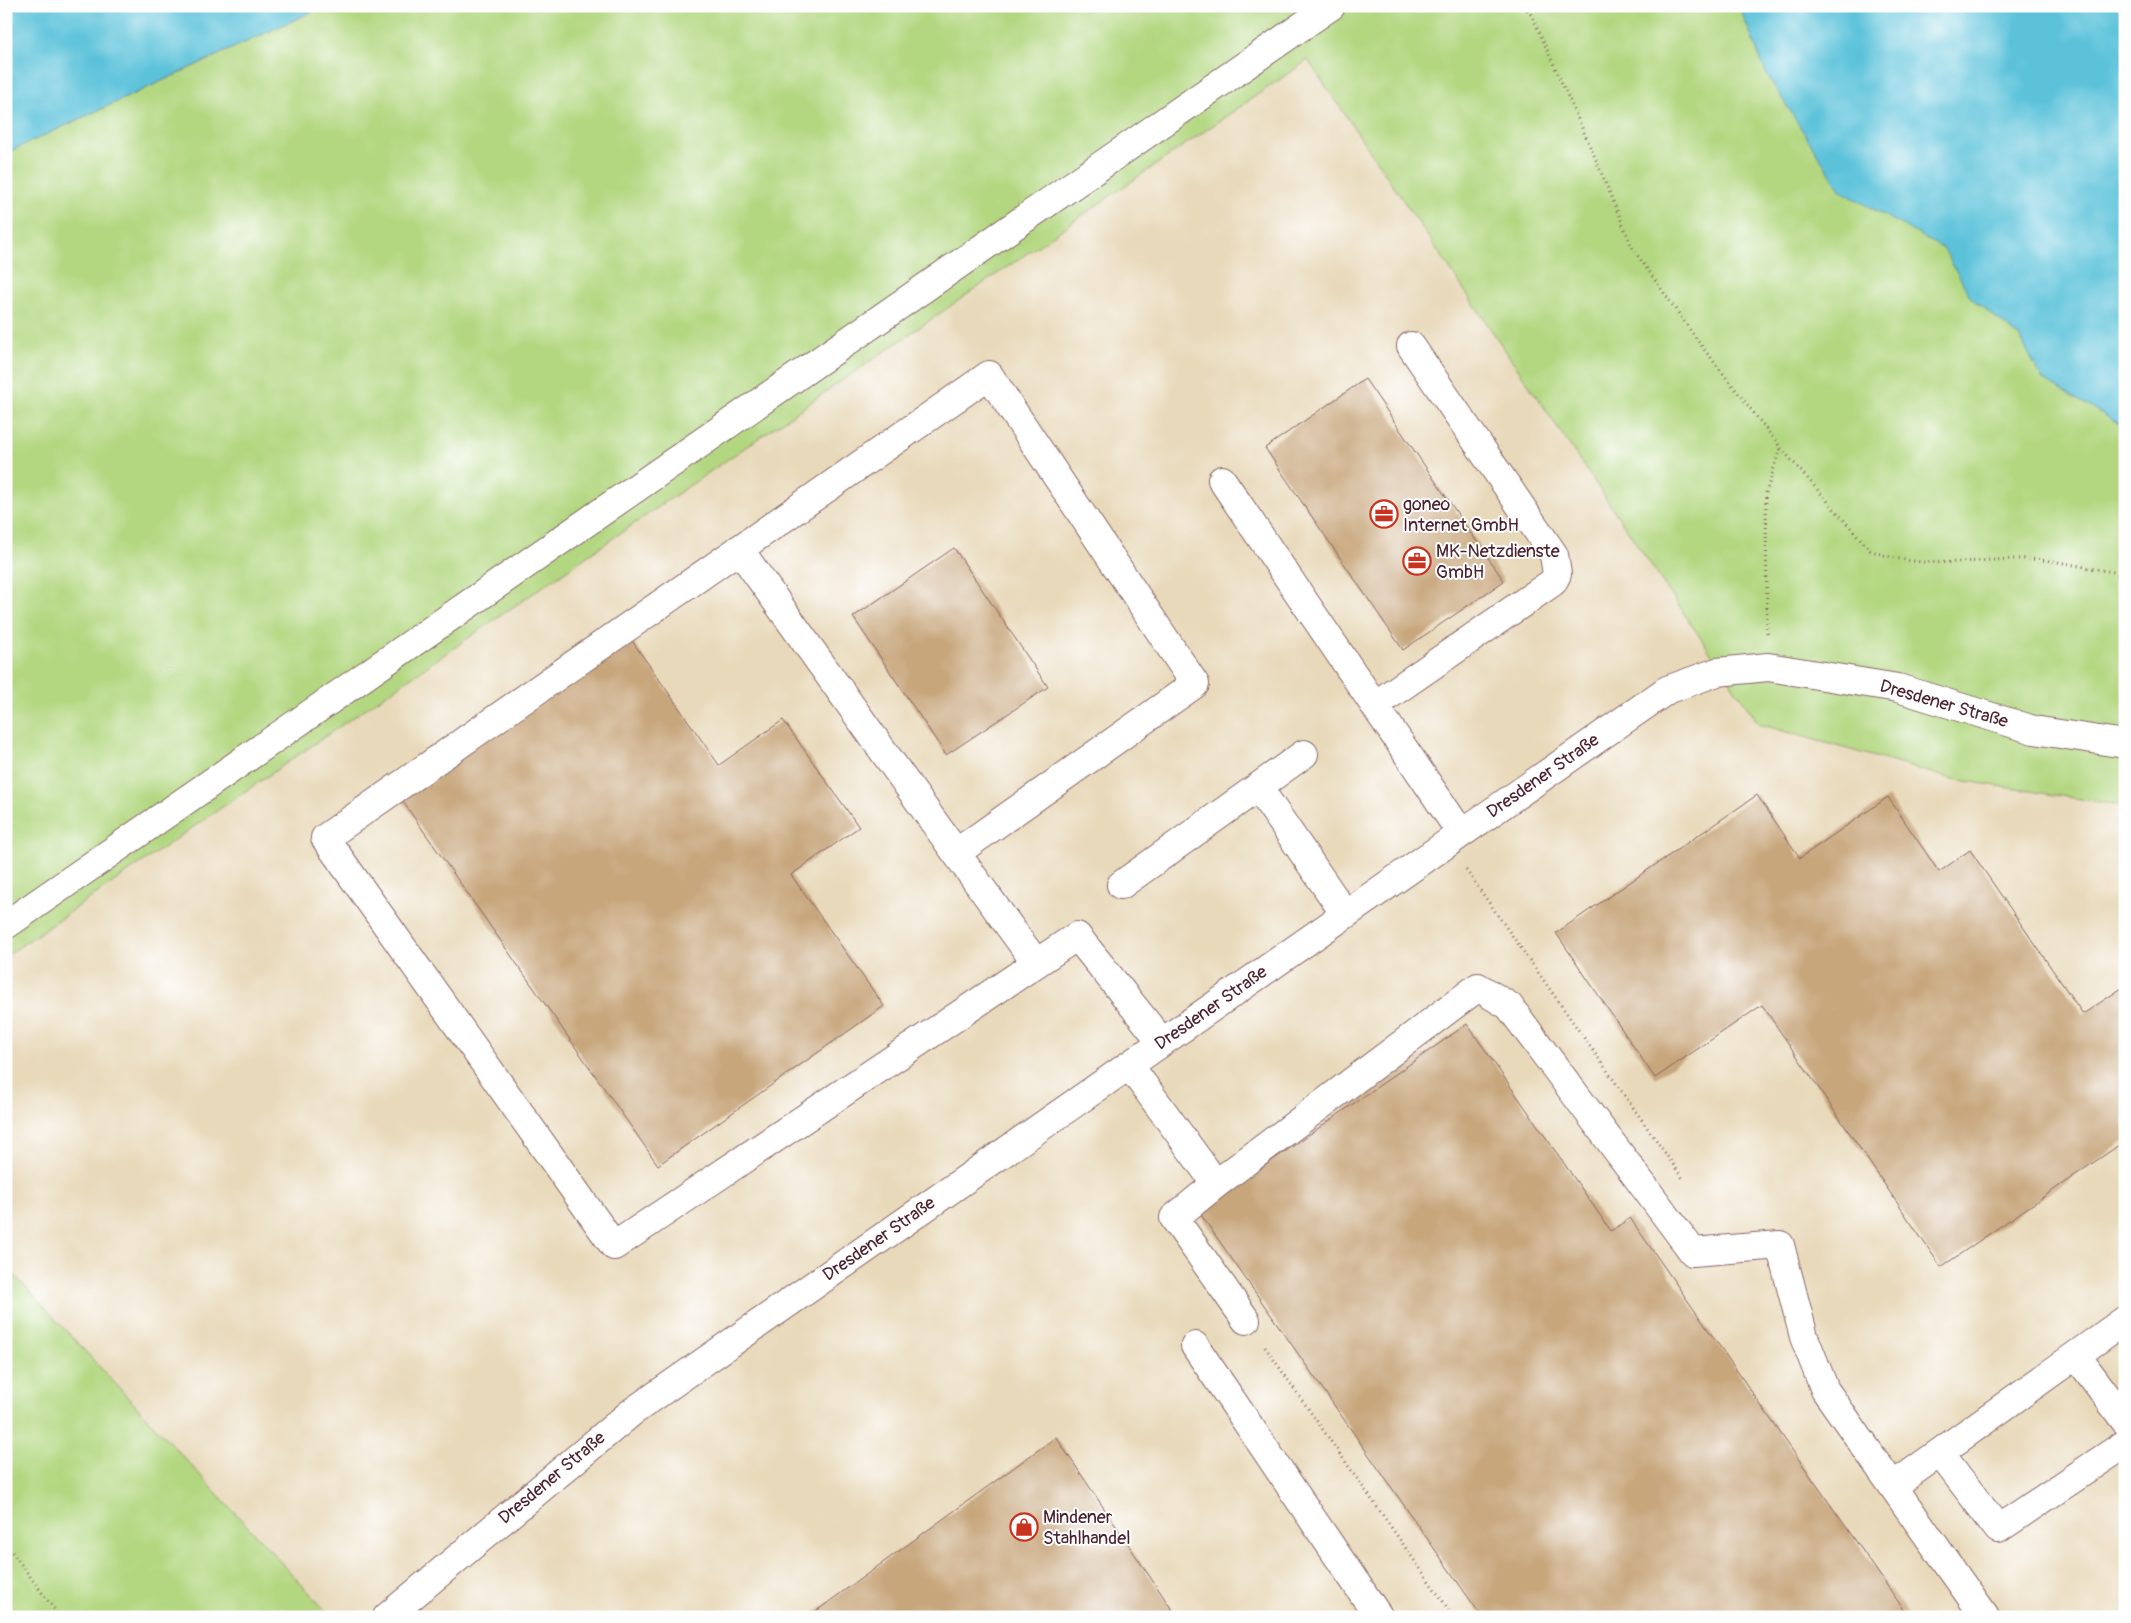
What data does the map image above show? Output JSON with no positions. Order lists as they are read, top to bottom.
{
  "streets": {
    "street": ["Dresdener Straße"]
  },
  "places": {
    "office": ["goneo Internet GmbH", "MK-Netzdienste GmbH"],
    "shop": ["Mindener Stahlhandel"]
  }
}
